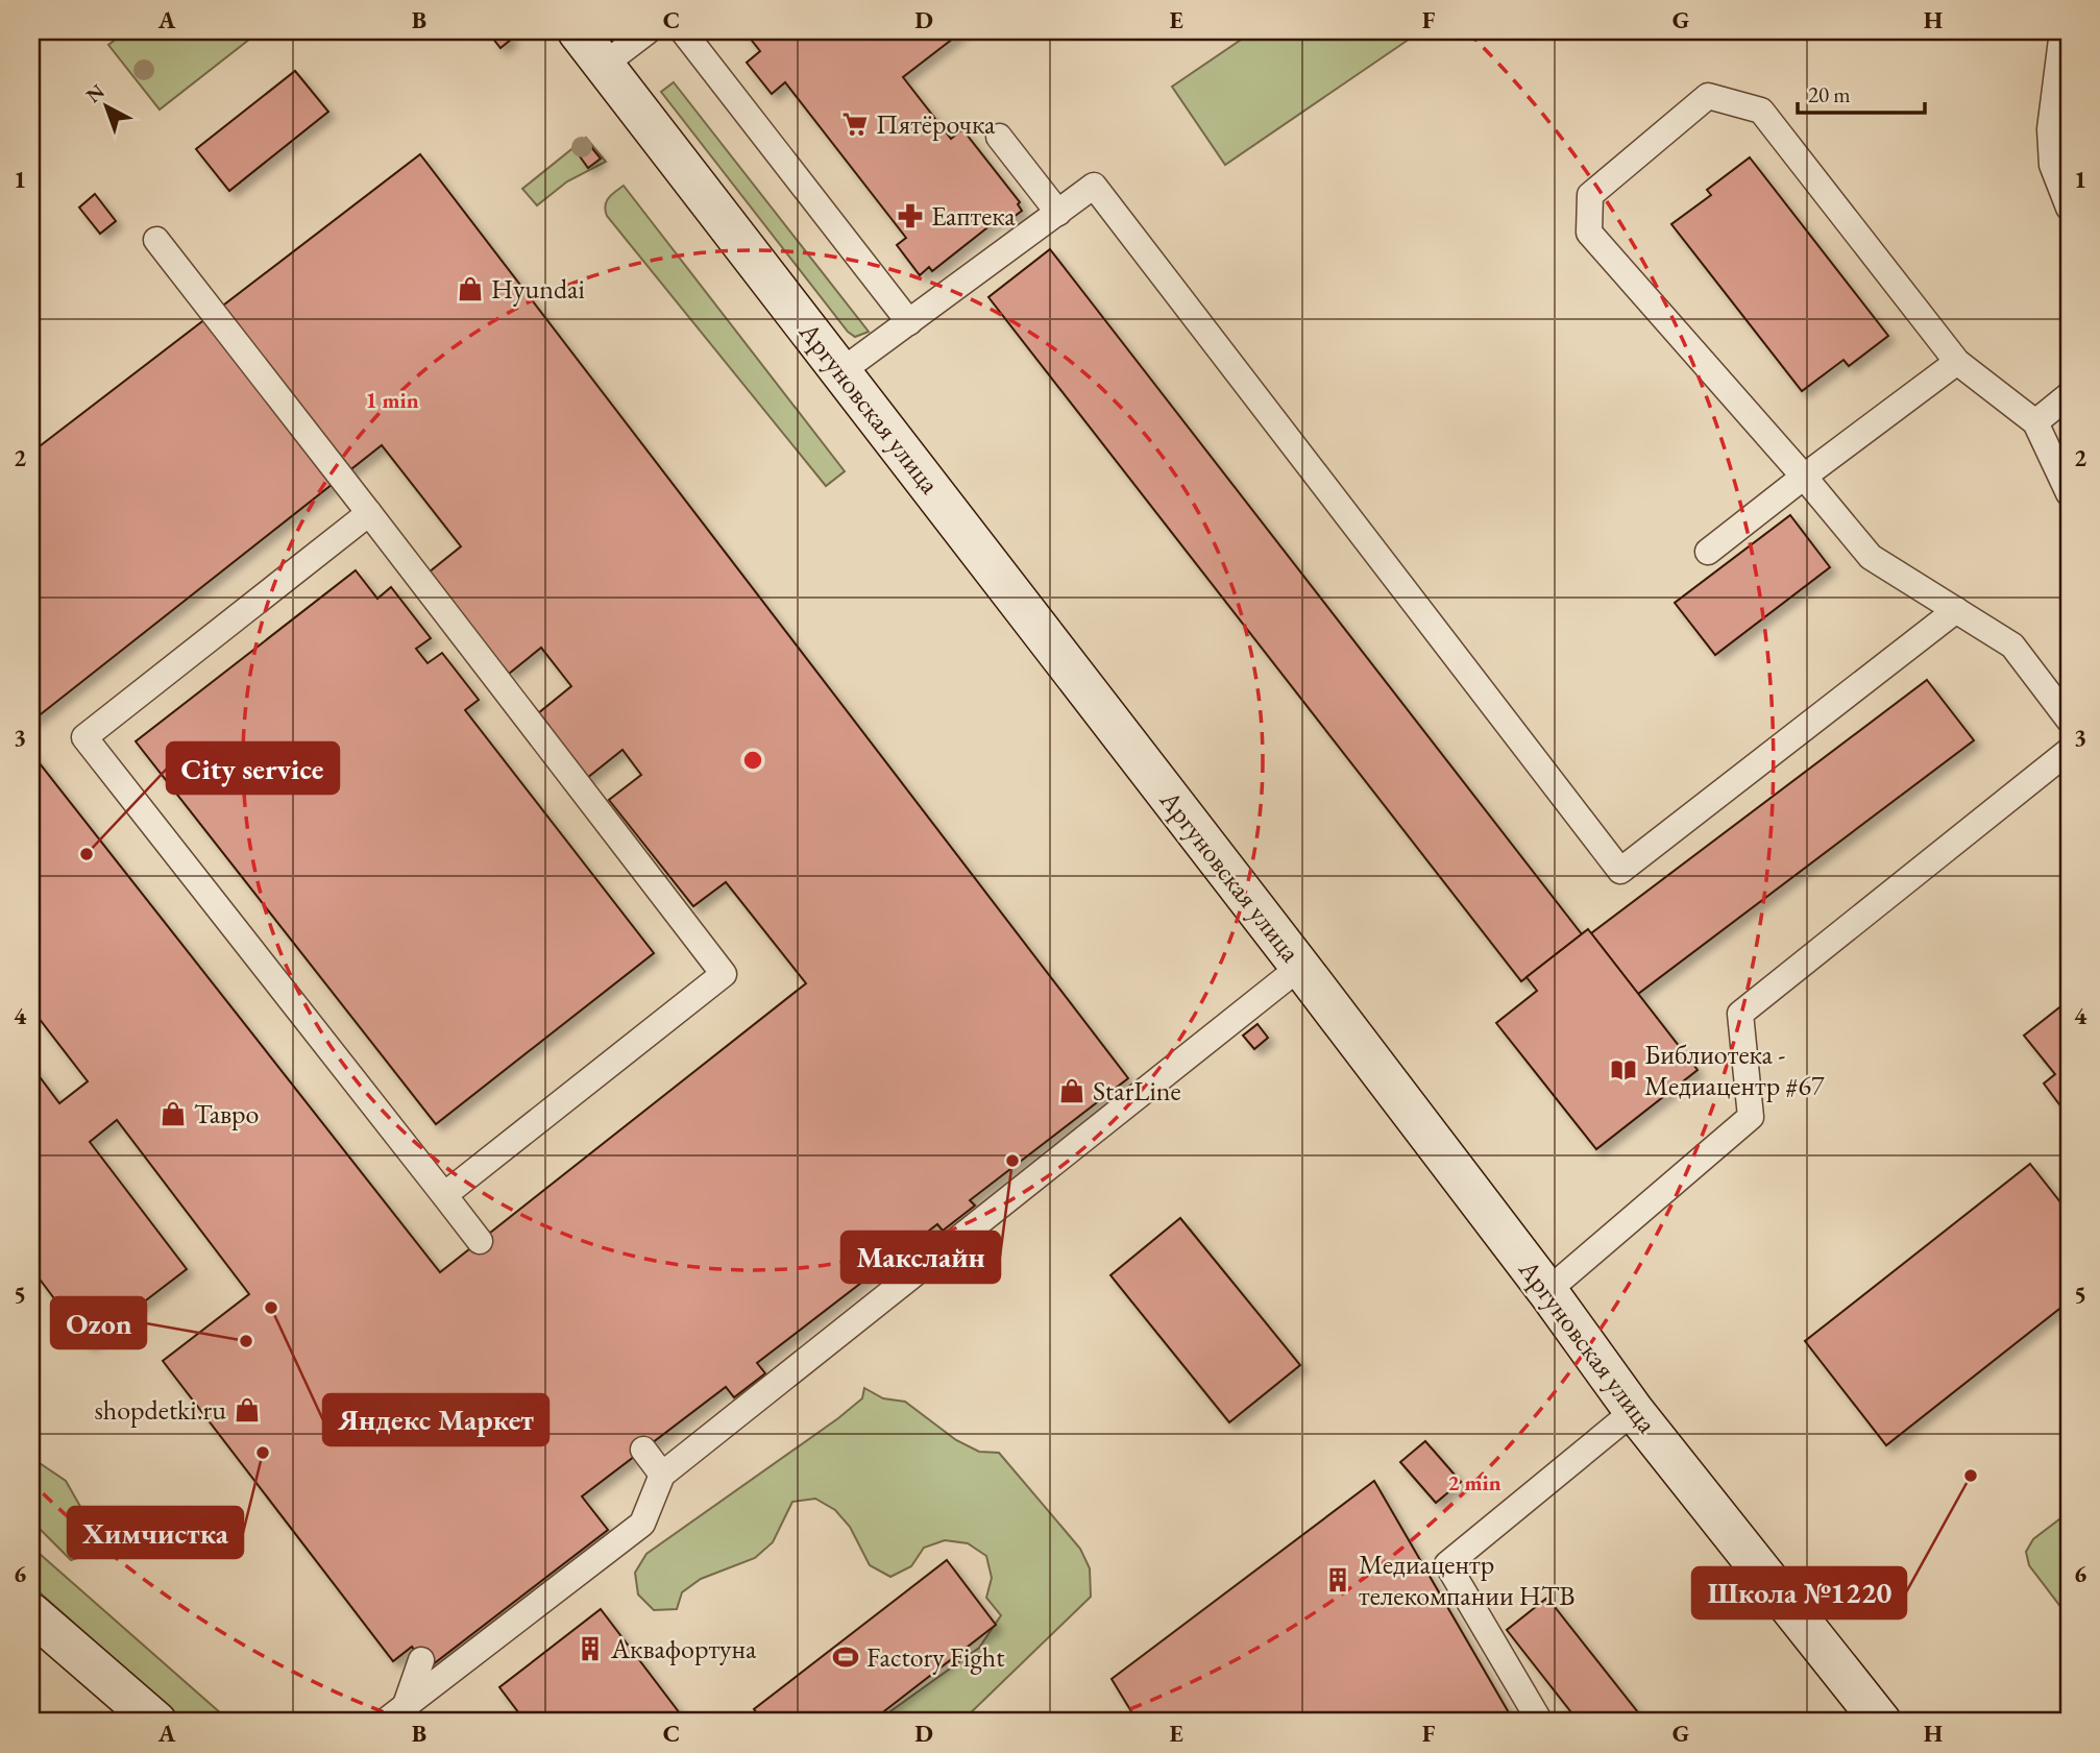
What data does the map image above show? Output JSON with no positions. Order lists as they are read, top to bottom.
{
  "streets": {
    "main road": ["Аргуновская улица"]
  },
  "places": {
    "supermarket": ["Пятёрочка"],
    "pharmacy": ["Еаптека"],
    "shop": [
      "Hyundai",
      "StarLine",
      "Тавро",
      "shopdetki.ru"
    ],
    "other": [
      "City service",
      "Макслайн",
      "Яндекс Маркет",
      "Ozon",
      "Химчистка",
      "Школа №1220"
    ],
    "library": ["Библиотека - Медиацентр #67"],
    "building": ["Медиацентр телекомпании НТВ", "Аквафортуна"],
    "sports": ["Factory Fight"]
  },
  "scale_bar": "20 m",
  "north": "top left",
  "grid": {
    "columns": [
      "A",
      "B",
      "C",
      "D",
      "E",
      "F",
      "G",
      "H"
    ],
    "rows": [
      "1",
      "2",
      "3",
      "4",
      "5",
      "6"
    ]
  },
  "rings": ["1 min", "2 min"]
}
